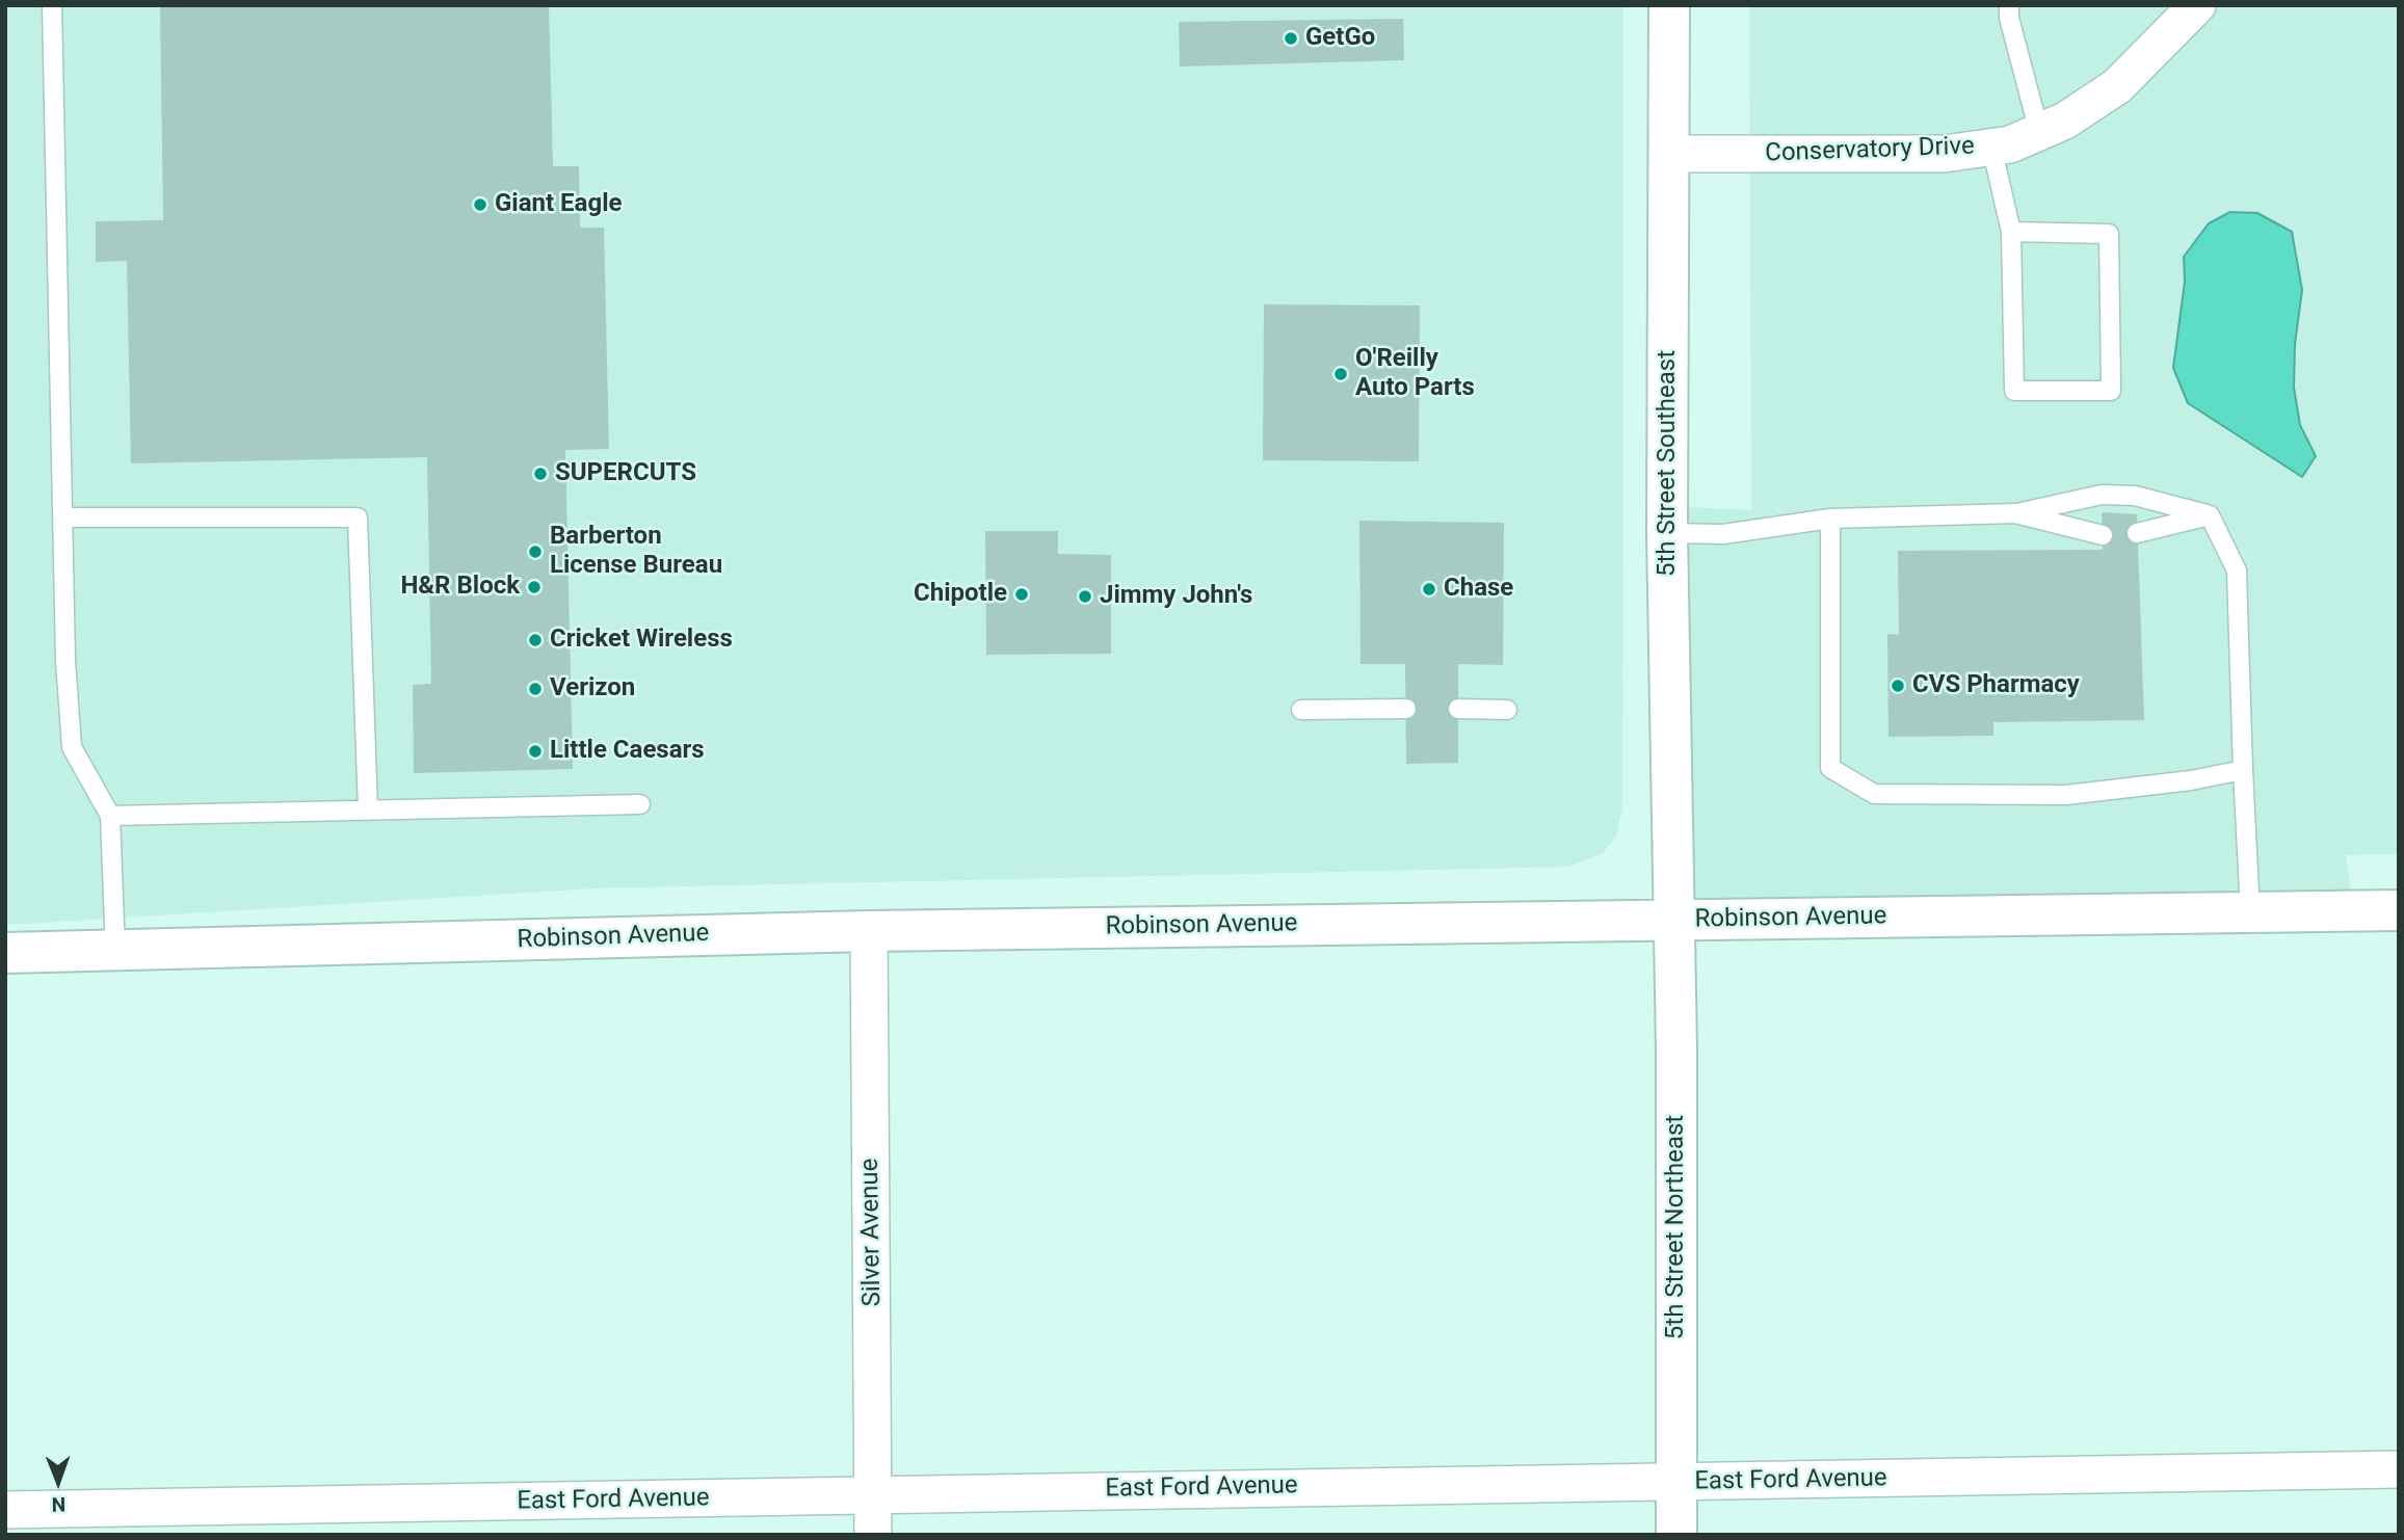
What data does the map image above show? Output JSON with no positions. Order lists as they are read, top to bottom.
{
  "streets": {
    "main road": ["5th Street Southeast", "Robinson Avenue", "5th Street Northeast"],
    "street": ["Conservatory Drive", "Silver Avenue", "East Ford Avenue"]
  },
  "crossings": [
    ["Conservatory Drive", "5th Street Southeast"],
    ["5th Street Southeast", "Robinson Avenue"],
    ["5th Street Southeast", "5th Street Northeast"],
    ["Robinson Avenue", "5th Street Northeast"],
    ["Robinson Avenue", "Silver Avenue"],
    ["5th Street Northeast", "East Ford Avenue"],
    ["Silver Avenue", "East Ford Avenue"]
  ],
  "places": [
    "GetGo",
    "Giant Eagle",
    "O'Reilly Auto Parts",
    "SUPERCUTS",
    "Barberton License Bureau",
    "H&R Block",
    "Chase",
    "Chipotle",
    "Jimmy John's",
    "Cricket Wireless",
    "CVS Pharmacy",
    "Verizon",
    "Little Caesars"
  ],
  "north": "bottom"
}
